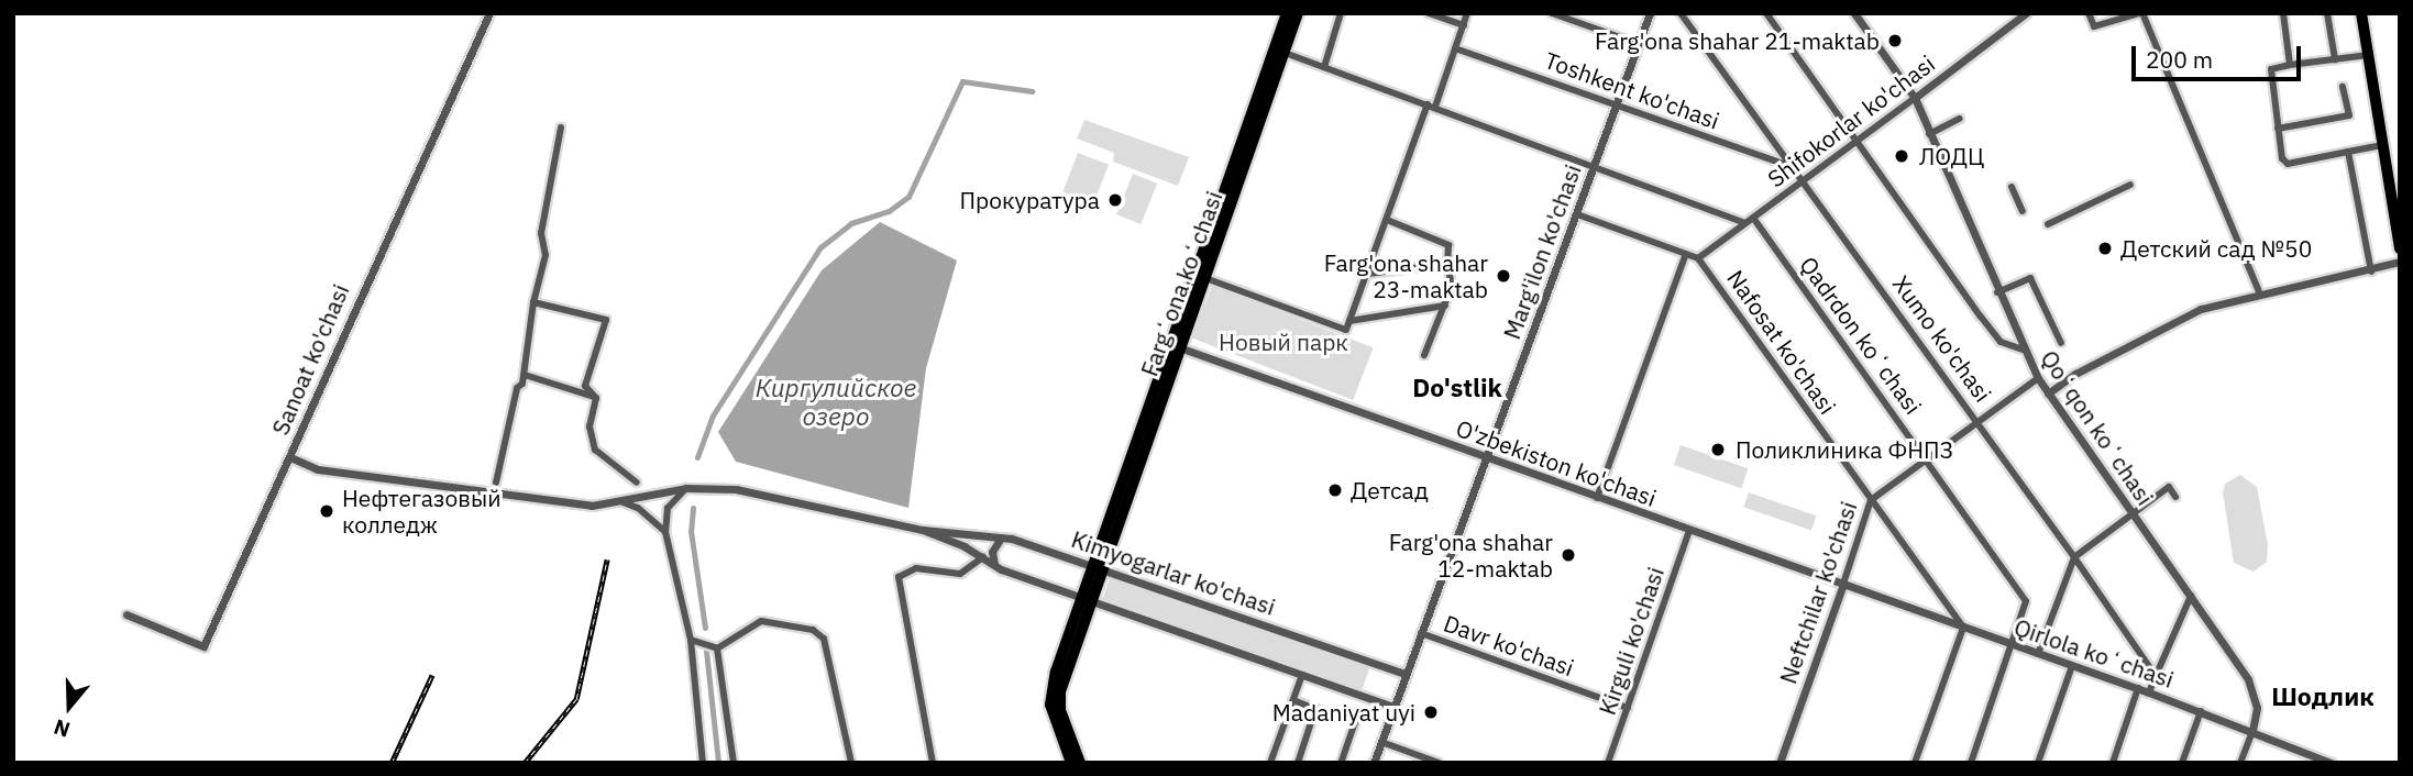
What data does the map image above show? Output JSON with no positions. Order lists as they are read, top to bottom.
{
  "streets": {
    "main road": ["Fargʻona koʻchasi"],
    "street": [
      "Toshkent ko'chasi",
      "Shifokorlar ko'chasi",
      "Marg'ilon ko'chasi",
      "Qadrdon koʻchasi",
      "Xumo ko'chasi",
      "Nafosat ko'chasi",
      "Sanoat ko'chasi",
      "Qoʻqon koʻchasi",
      "O'zbekiston ko'chasi",
      "Kimyogarlar ko'chasi",
      "Neftchilar ko'chasi",
      "Kirguli ko'chasi",
      "Davr ko'chasi",
      "Qirlola koʻchasi"
    ]
  },
  "crossings": [
    ["Toshkent ko'chasi", "Marg'ilon ko'chasi"],
    ["Toshkent ko'chasi", "Xumo ko'chasi"],
    ["Shifokorlar ko'chasi", "Qadrdon koʻchasi"],
    ["Shifokorlar ko'chasi", "Xumo ko'chasi"],
    ["Shifokorlar ko'chasi", "Nafosat ko'chasi"],
    ["Shifokorlar ko'chasi", "Qoʻqon koʻchasi"],
    ["Marg'ilon ko'chasi", "Nafosat ko'chasi"],
    ["Marg'ilon ko'chasi", "O'zbekiston ko'chasi"],
    ["Marg'ilon ko'chasi", "Kimyogarlar ko'chasi"],
    ["Marg'ilon ko'chasi", "Davr ko'chasi"],
    ["Fargʻona koʻchasi", "O'zbekiston ko'chasi"],
    ["Fargʻona koʻchasi", "Kimyogarlar ko'chasi"],
    ["Qadrdon koʻchasi", "Neftchilar ko'chasi"],
    ["Qadrdon koʻchasi", "Qirlola koʻchasi"],
    ["Xumo ko'chasi", "Neftchilar ko'chasi"],
    ["Nafosat ko'chasi", "Neftchilar ko'chasi"],
    ["Nafosat ko'chasi", "Qirlola koʻchasi"],
    ["Sanoat ko'chasi", "Kimyogarlar ko'chasi"],
    ["Qoʻqon koʻchasi", "Neftchilar ko'chasi"],
    ["Qoʻqon koʻchasi", "Qirlola koʻchasi"],
    ["O'zbekiston ko'chasi", "Neftchilar ko'chasi"],
    ["O'zbekiston ko'chasi", "Kirguli ko'chasi"],
    ["O'zbekiston ko'chasi", "Qirlola koʻchasi"],
    ["Neftchilar ko'chasi", "Qirlola koʻchasi"],
    ["Kirguli ko'chasi", "Davr ko'chasi"]
  ],
  "districts": ["Do'stlik", "Шодлик"],
  "water": ["Киргулийское озеро"],
  "parks": ["Новый парк"],
  "places": [
    "Farg'ona shahar 21-maktab",
    "ЛОДЦ",
    "Прокуратура",
    "Детский сад №50",
    "Farg'ona shahar 23-maktab",
    "Поликлиника ФНПЗ",
    "Детсад",
    "Нефтегазовый колледж",
    "Farg'ona shahar 12-maktab",
    "Madaniyat uyi"
  ],
  "scale_bar": "200 m",
  "north": "bottom"
}
